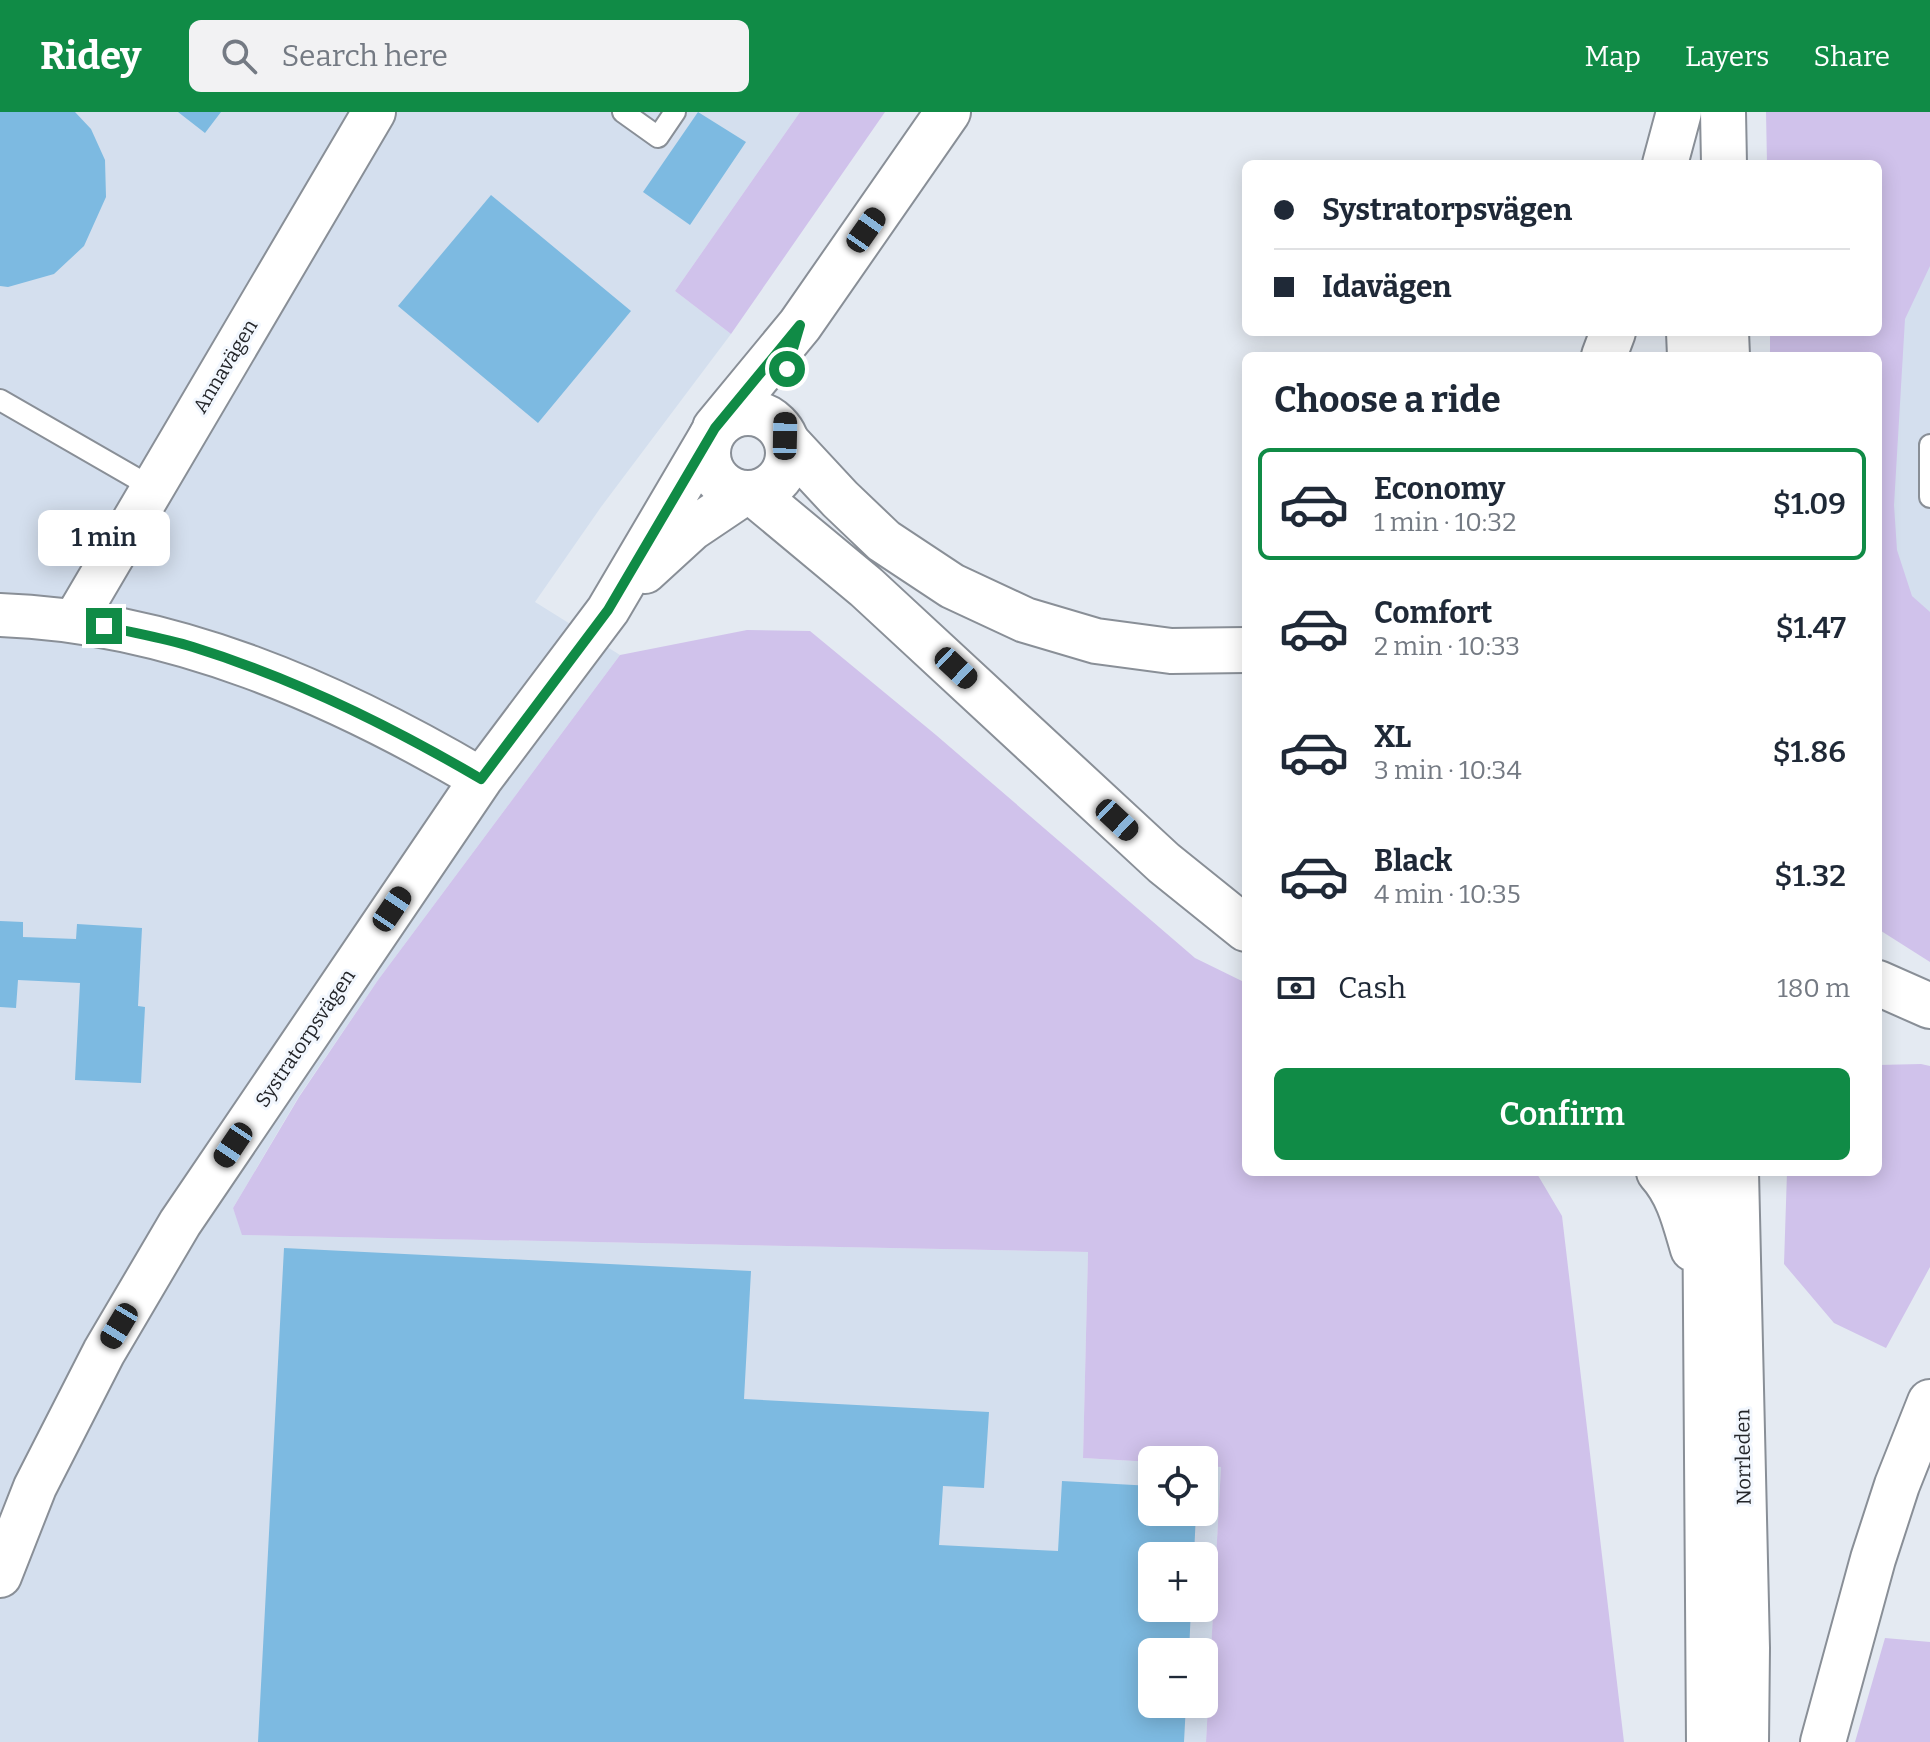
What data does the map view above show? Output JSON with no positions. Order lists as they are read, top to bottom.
{
  "streets": {
    "main road": ["Systratorpsvägen", "Norrleden"],
    "street": ["Annavägen"]
  },
  "page": {
    "header": "Ridey",
    "search": "Search here",
    "nav": ["Map", "Layers", "Share"],
    "banner": ["Systratorpsvägen", "Idavägen"],
    "heading": "Choose a ride",
    "list": [
      {
        "name": "Economy",
        "note": "1 min · 10:32",
        "value": "$1.09"
      },
      {
        "name": "Comfort",
        "note": "2 min · 10:33",
        "value": "$1.47"
      },
      {
        "name": "XL",
        "note": "3 min · 10:34",
        "value": "$1.86"
      },
      {
        "name": "Black",
        "note": "4 min · 10:35",
        "value": "$1.32"
      }
    ],
    "bubble": "1 min",
    "pay": ["Cash", "180 m"],
    "buttons": "Confirm",
    "map_buttons": ["+", "−"]
  }
}
